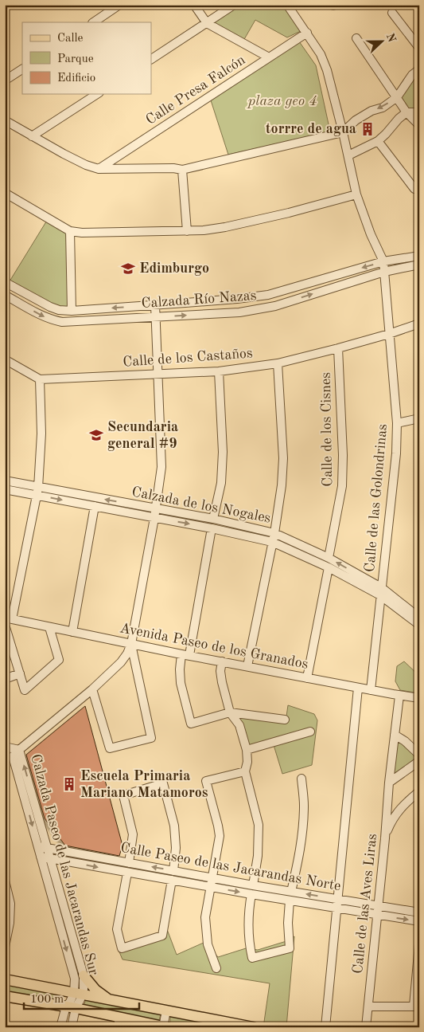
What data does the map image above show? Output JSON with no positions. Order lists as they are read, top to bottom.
{
  "streets": {
    "street": [
      "Calle Presa Falcón",
      "Calzada Río Nazas",
      "Calle de los Castaños",
      "Calle de los Cisnes",
      "Calle de las Golondrinas",
      "Calzada de los Nogales",
      "Avenida Paseo de los Granados",
      "Calzada Paseo de las Jacarandas Sur",
      "Calle Paseo de las Jacarandas Norte",
      "Calle de las Aves Liras"
    ]
  },
  "crossings": [
    ["Calle Presa Falcón", "Calle de las Golondrinas"],
    ["Calzada Río Nazas", "Calle de las Golondrinas"],
    ["Calle de los Castaños", "Calle de los Cisnes"],
    ["Calle de los Castaños", "Calle de las Golondrinas"],
    ["Calle de los Cisnes", "Calzada de los Nogales"],
    ["Calle de las Golondrinas", "Calzada de los Nogales"],
    ["Calle de las Golondrinas", "Avenida Paseo de los Granados"],
    ["Avenida Paseo de los Granados", "Calle de las Aves Liras"],
    ["Calzada Paseo de las Jacarandas Sur", "Calle Paseo de las Jacarandas Norte"],
    ["Calle Paseo de las Jacarandas Norte", "Calle de las Aves Liras"]
  ],
  "parks": ["plaza geo 4"],
  "places": {
    "building": ["torrre de agua", "Escuela Primaria Mariano Matamoros"],
    "school or university": ["Edimburgo", "Secundaria general #9"]
  },
  "legend": ["Calle", "Parque", "Edificio"],
  "scale_bar": "100 m",
  "north": "right"
}
